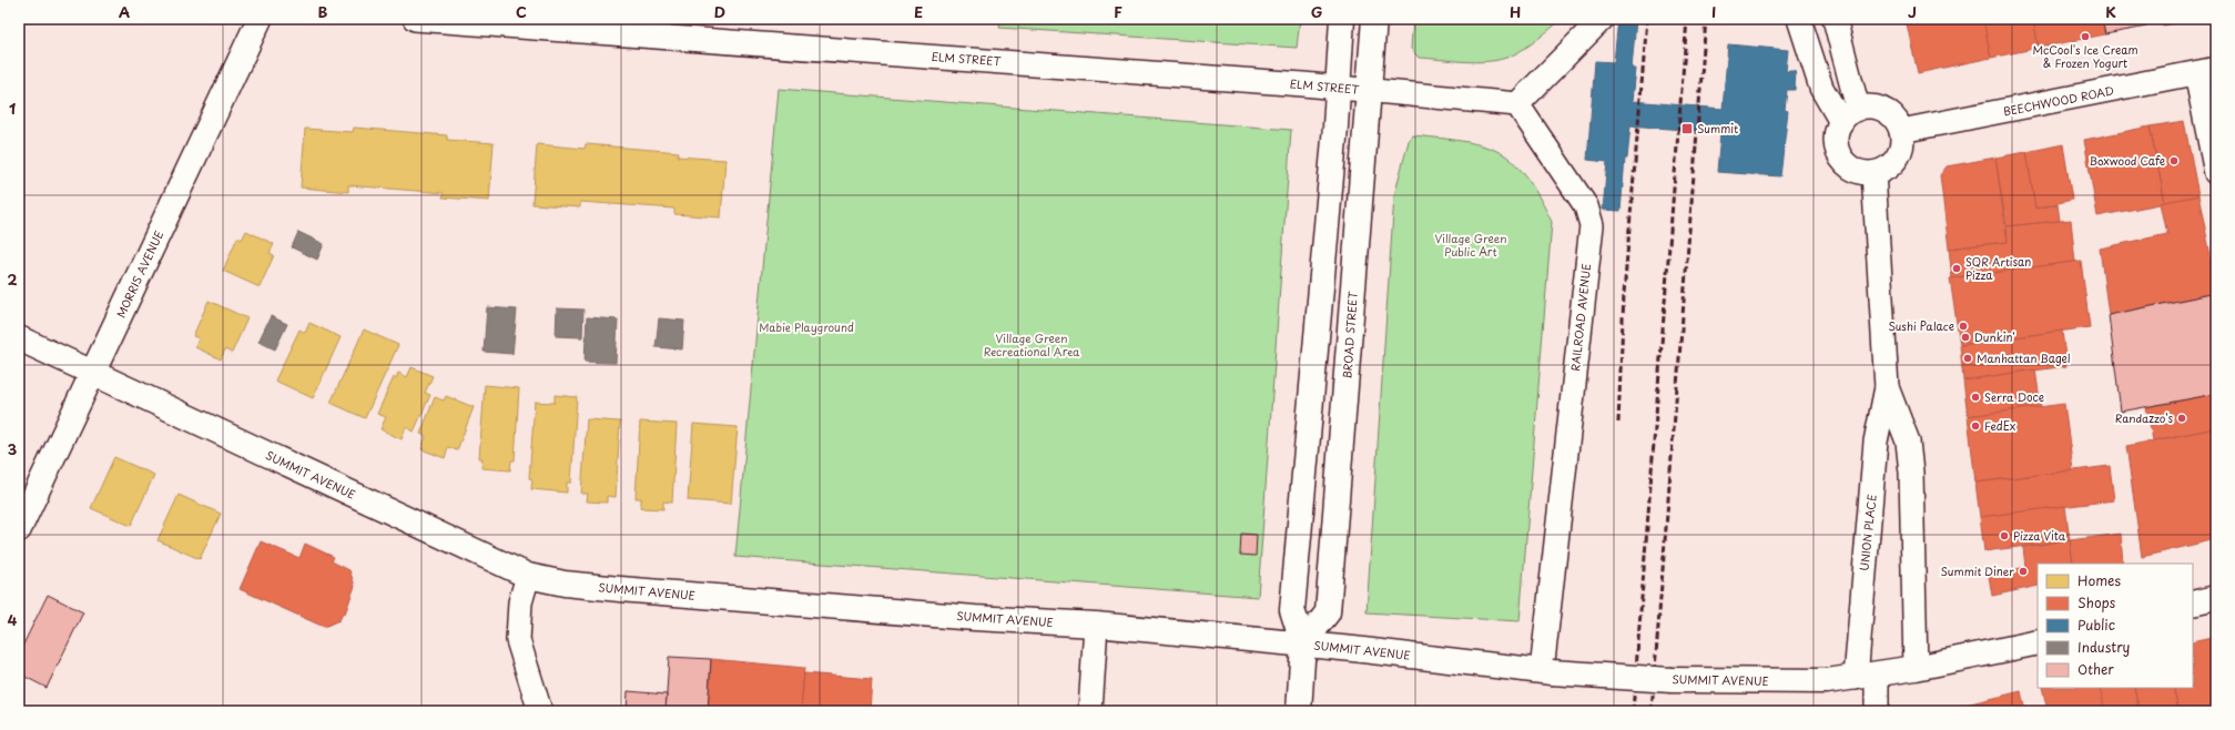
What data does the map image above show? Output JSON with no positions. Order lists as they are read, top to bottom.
{
  "streets": {
    "street": [
      "ELM STREET",
      "BEECHWOOD ROAD",
      "MORRIS AVENUE",
      "RAILROAD AVENUE",
      "BROAD STREET",
      "SUMMIT AVENUE",
      "UNION PLACE"
    ]
  },
  "crossings": [
    ["ELM STREET", "RAILROAD AVENUE"],
    ["ELM STREET", "BROAD STREET"],
    ["BEECHWOOD ROAD", "UNION PLACE"],
    ["MORRIS AVENUE", "SUMMIT AVENUE"],
    ["RAILROAD AVENUE", "SUMMIT AVENUE"],
    ["BROAD STREET", "SUMMIT AVENUE"],
    ["SUMMIT AVENUE", "UNION PLACE"]
  ],
  "parks": ["Village Green Public Art", "Mabie Playground", "Village Green Recreational Area"],
  "places": {
    "other": [
      "McCool's Ice Cream & Frozen Yogurt",
      "Boxwood Cafe",
      "SQR Artisan Pizza",
      "Sushi Palace",
      "Dunkin'",
      "Manhattan Bagel",
      "Serra Doce",
      "Randazzo's",
      "FedEx",
      "Pizza Vita",
      "Summit Diner"
    ],
    "transit": ["Summit"]
  },
  "legend": [
    "Homes",
    "Shops",
    "Public",
    "Industry",
    "Other"
  ],
  "grid": {
    "columns": [
      "A",
      "B",
      "C",
      "D",
      "E",
      "F",
      "G",
      "H",
      "I",
      "J",
      "K"
    ],
    "rows": [
      "1",
      "2",
      "3",
      "4"
    ]
  }
}
